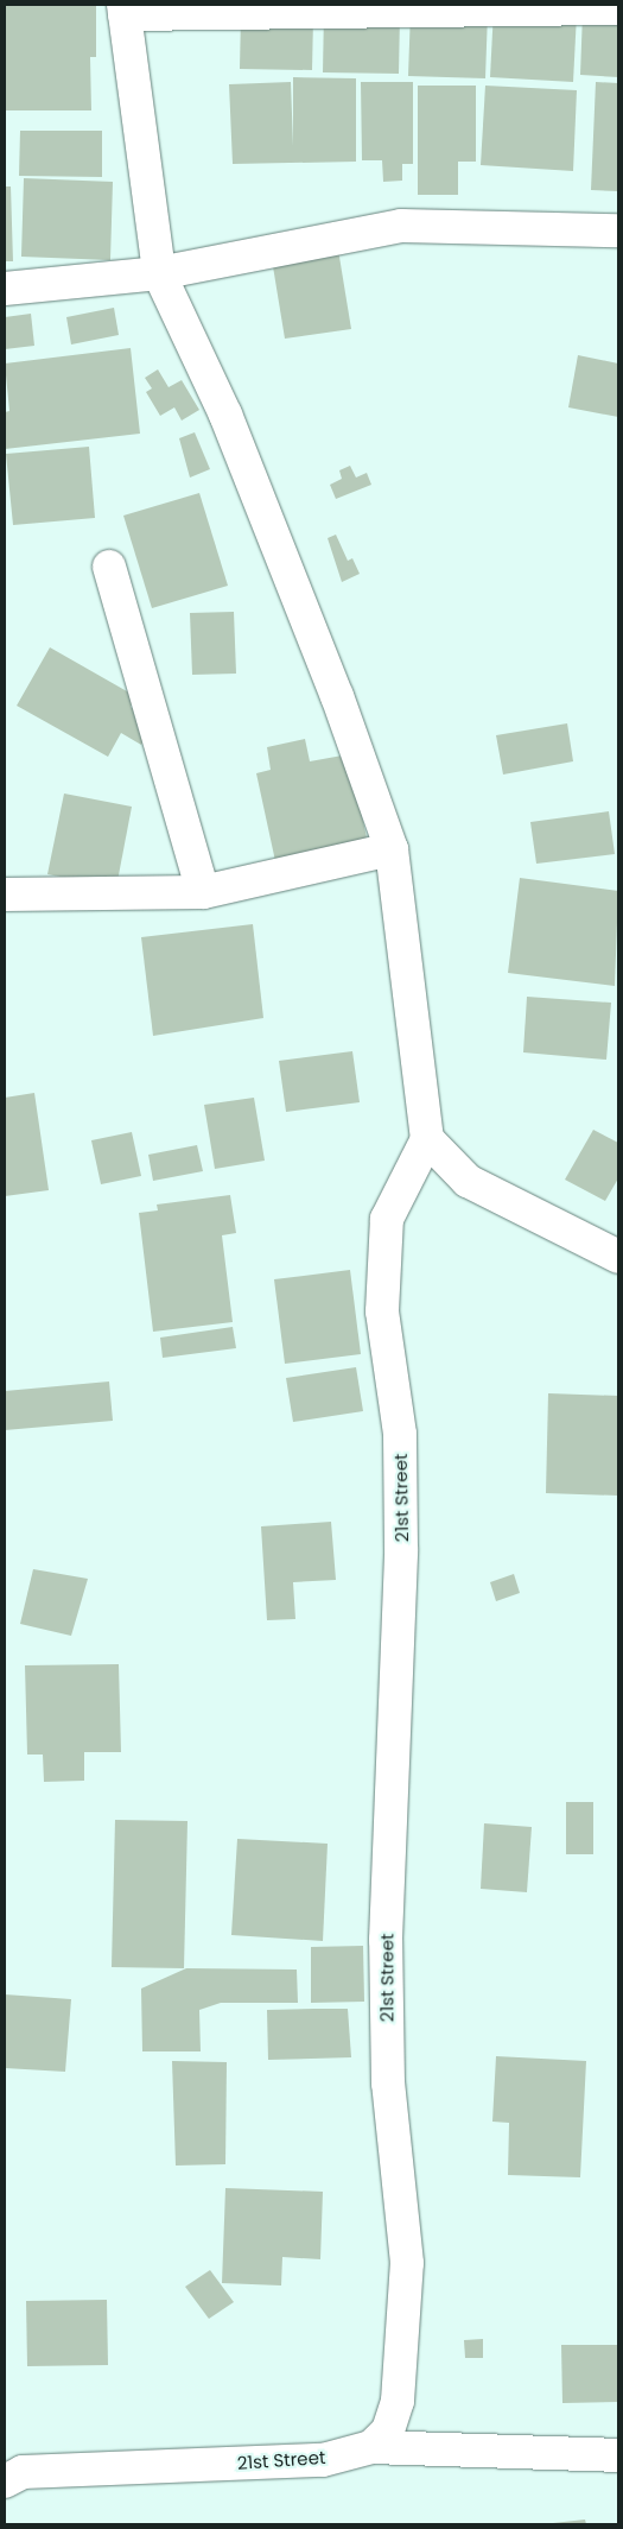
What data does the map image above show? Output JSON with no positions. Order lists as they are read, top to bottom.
{
  "streets": {
    "street": ["21st Street"]
  }
}
